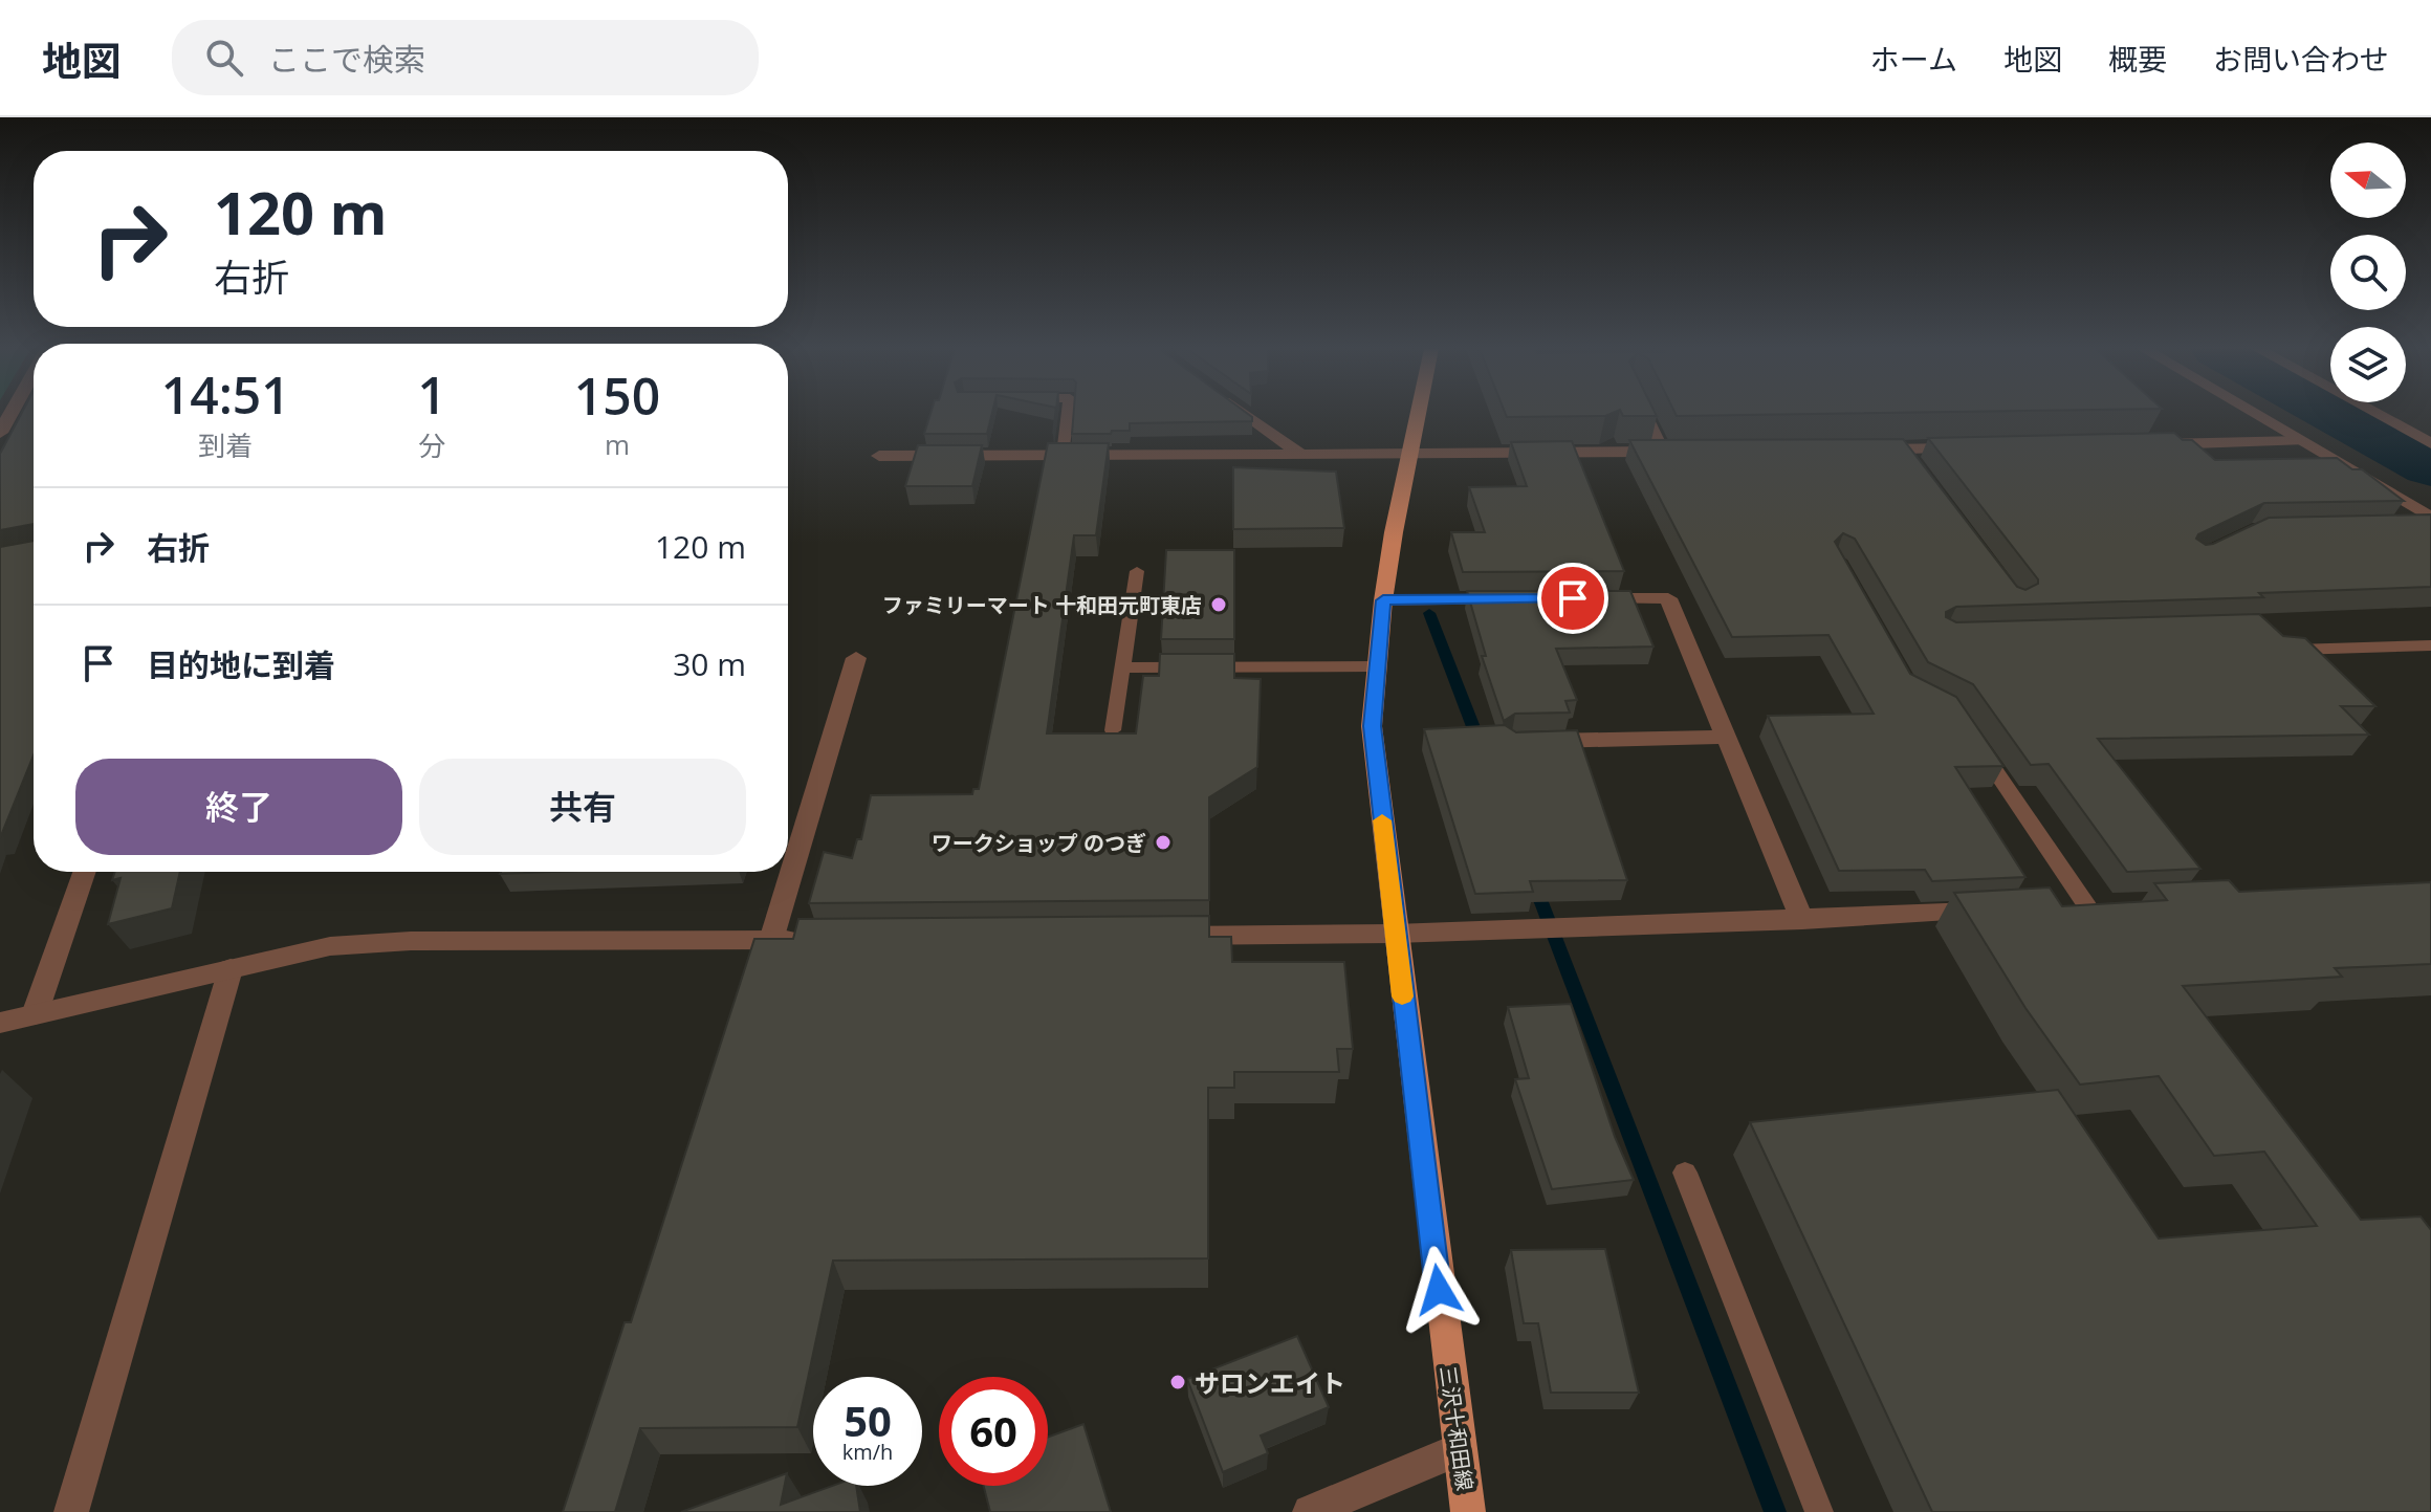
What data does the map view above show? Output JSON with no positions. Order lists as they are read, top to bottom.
{
  "streets": {
    "main road": ["三沢十和田線"]
  },
  "places": ["ファミリーマート 十和田元町東店", "ワークショップ のつぎ", "サロンエイト"],
  "north": "left",
  "page": {
    "header": "地図",
    "search": "ここで検索",
    "nav": [
      "ホーム",
      "地図",
      "概要",
      "お問い合わせ"
    ],
    "turn": ["120 m", "右折"],
    "eta": [
      "14:51",
      "到着",
      "1",
      "分",
      "150",
      "m"
    ],
    "list": [
      {
        "name": "右折",
        "value": "120 m"
      },
      {
        "name": "目的地に到着",
        "value": "30 m"
      }
    ],
    "buttons": ["終了", "共有"],
    "speed": "50 km/h",
    "limit": "60"
  }
}
